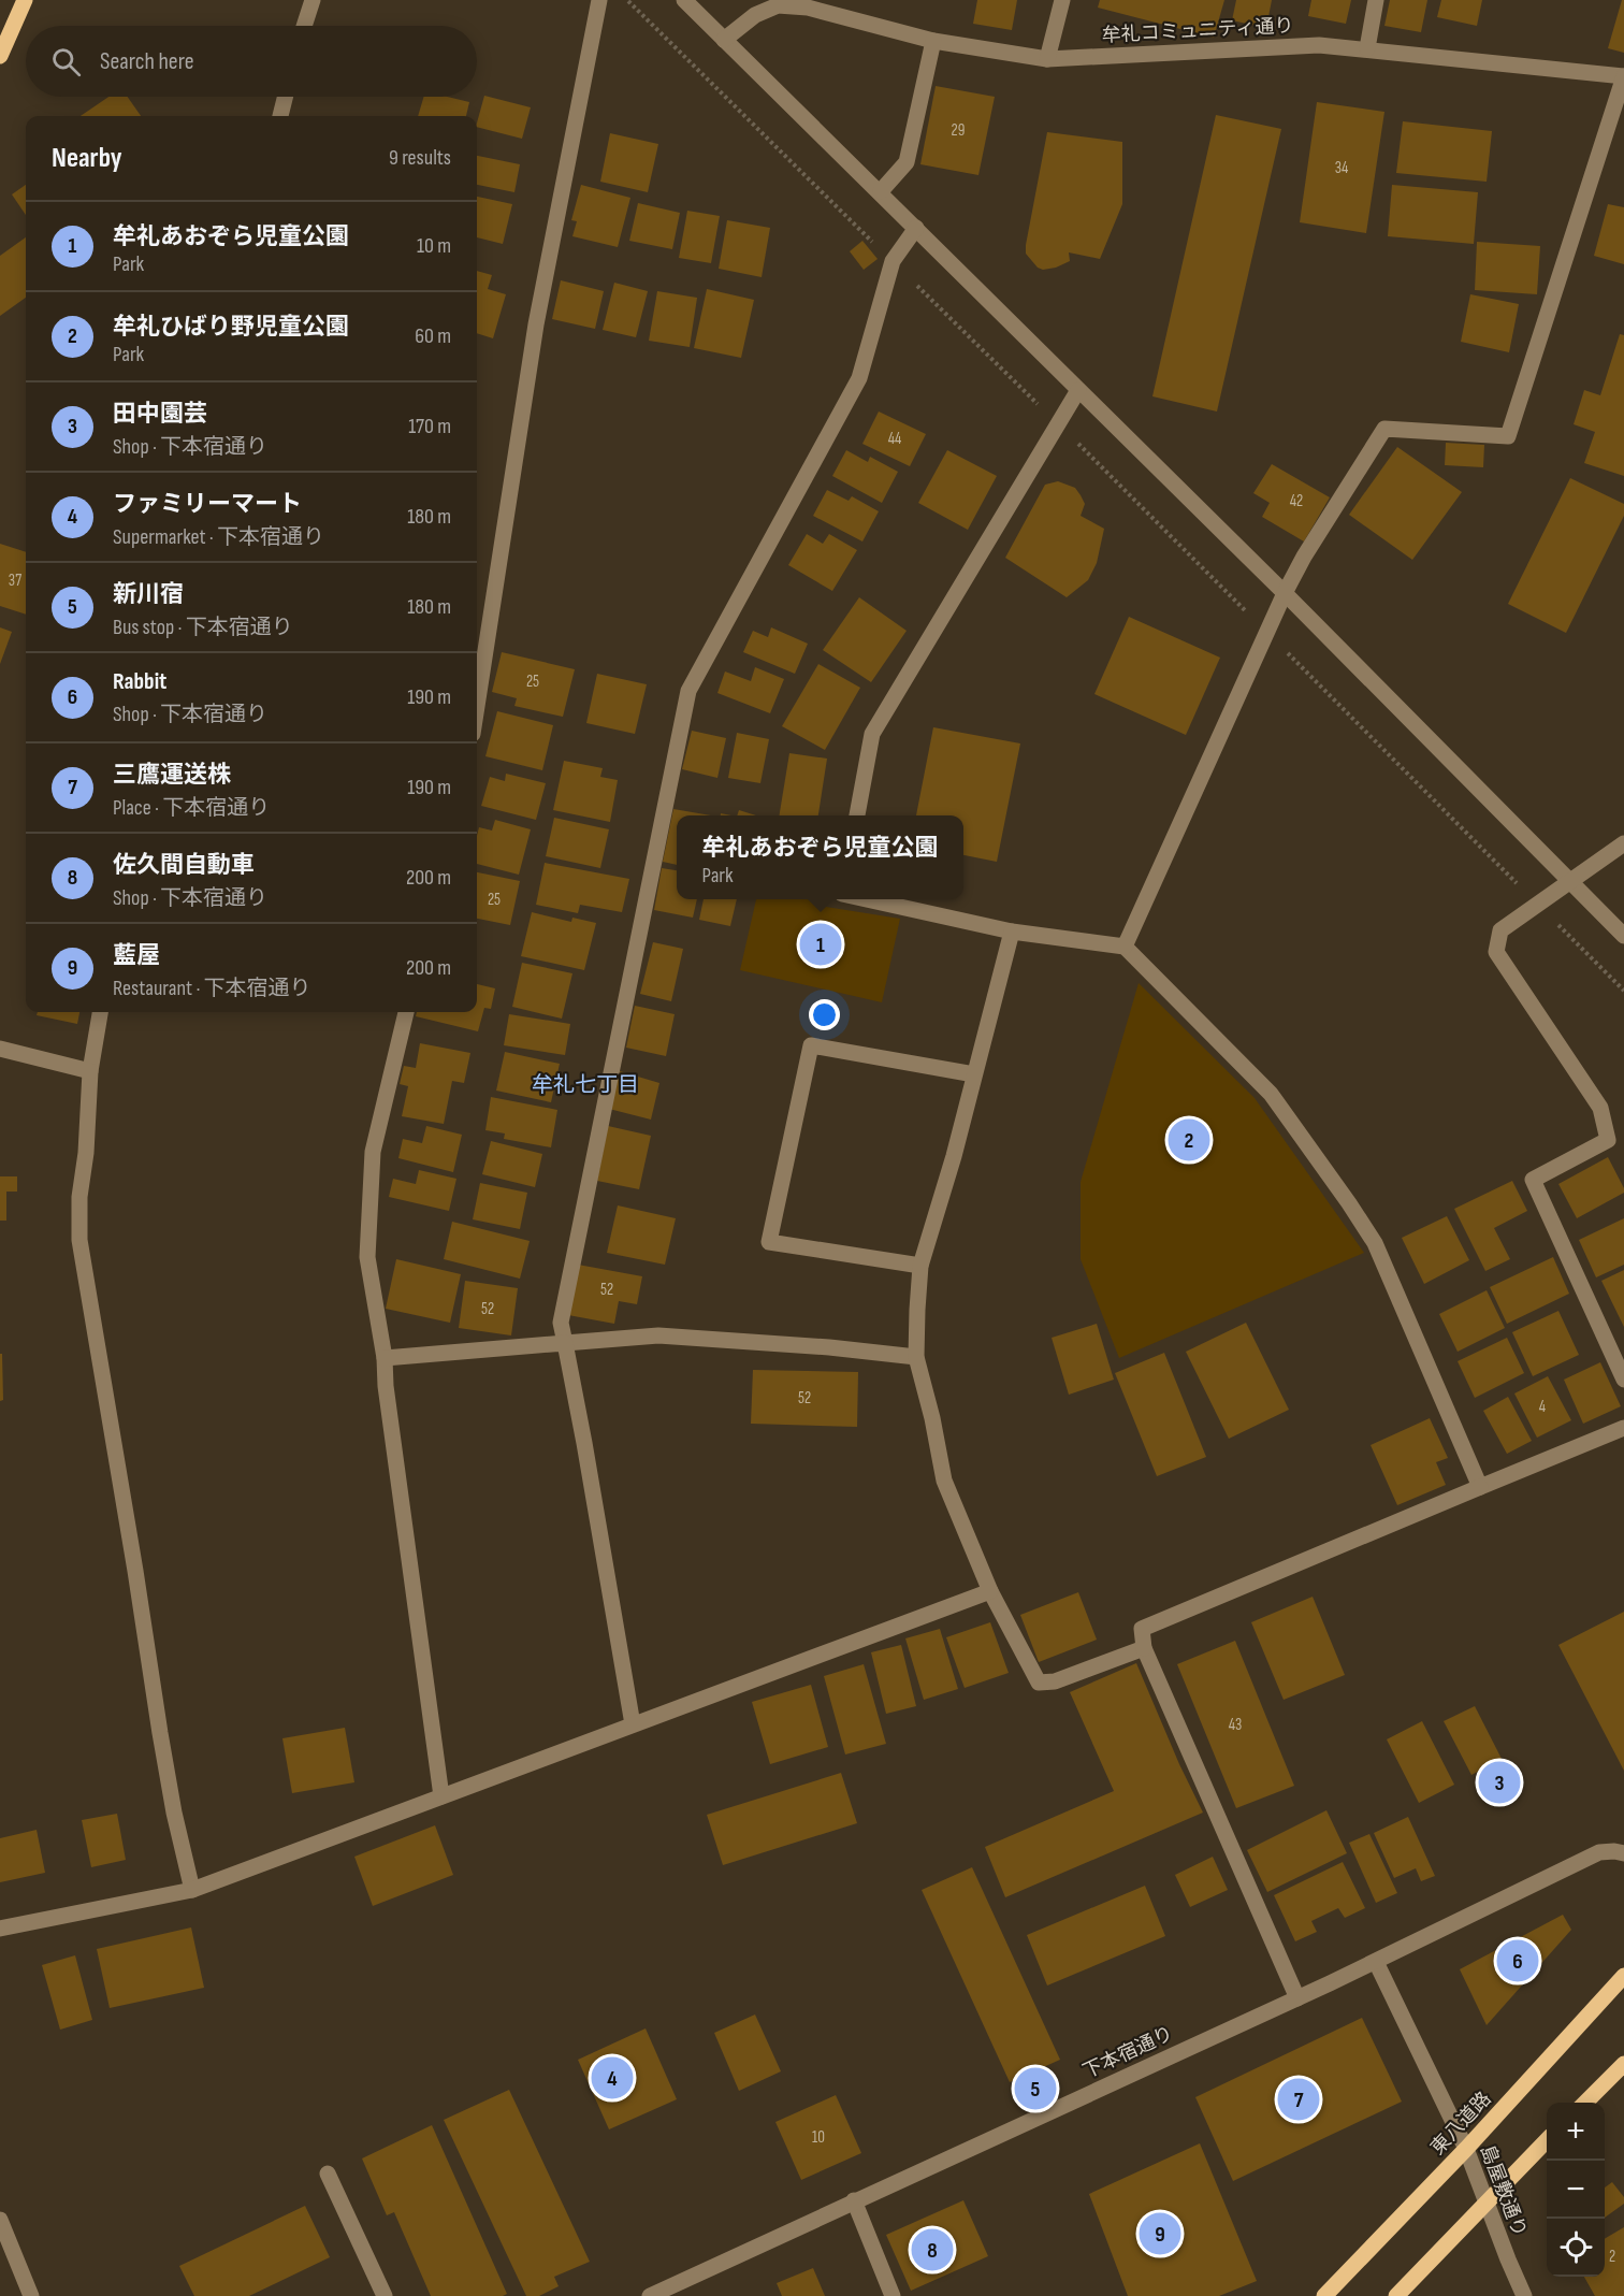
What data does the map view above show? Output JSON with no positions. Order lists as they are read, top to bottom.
{
  "streets": {
    "main road": ["東八道路"],
    "street": ["牟礼コミュニティ通り", "下本宿通り", "島屋敷通り"]
  },
  "crossings": [
    ["下本宿通り", "島屋敷通り"],
    ["東八道路", "島屋敷通り"]
  ],
  "districts": ["牟礼七丁目"],
  "house_numbers": [
    "29",
    "34",
    "44",
    "42",
    "37",
    "25",
    "25",
    "52",
    "52",
    "52",
    "4",
    "43",
    "10",
    "2"
  ],
  "page": {
    "search": "Search here",
    "heading": ["Nearby", "9 results"],
    "list": [
      {
        "mark": "1",
        "name": "牟礼あおぞら児童公園",
        "note": "Park",
        "value": "10 m"
      },
      {
        "mark": "2",
        "name": "牟礼ひばり野児童公園",
        "note": "Park",
        "value": "60 m"
      },
      {
        "mark": "3",
        "name": "田中園芸",
        "note": "Shop · 下本宿通り",
        "value": "170 m"
      },
      {
        "mark": "4",
        "name": "ファミリーマート",
        "note": "Supermarket · 下本宿通り",
        "value": "180 m"
      },
      {
        "mark": "5",
        "name": "新川宿",
        "note": "Bus stop · 下本宿通り",
        "value": "180 m"
      },
      {
        "mark": "6",
        "name": "Rabbit",
        "note": "Shop · 下本宿通り",
        "value": "190 m"
      },
      {
        "mark": "7",
        "name": "三鷹運送株",
        "note": "Place · 下本宿通り",
        "value": "190 m"
      },
      {
        "mark": "8",
        "name": "佐久間自動車",
        "note": "Shop · 下本宿通り",
        "value": "200 m"
      },
      {
        "mark": "9",
        "name": "藍屋",
        "note": "Restaurant · 下本宿通り",
        "value": "200 m"
      }
    ],
    "popup": ["牟礼あおぞら児童公園", "Park"],
    "pins": [
      "1",
      "2",
      "3",
      "6",
      "4",
      "5",
      "7",
      "9",
      "8"
    ],
    "map_buttons": ["+", "−"]
  }
}
